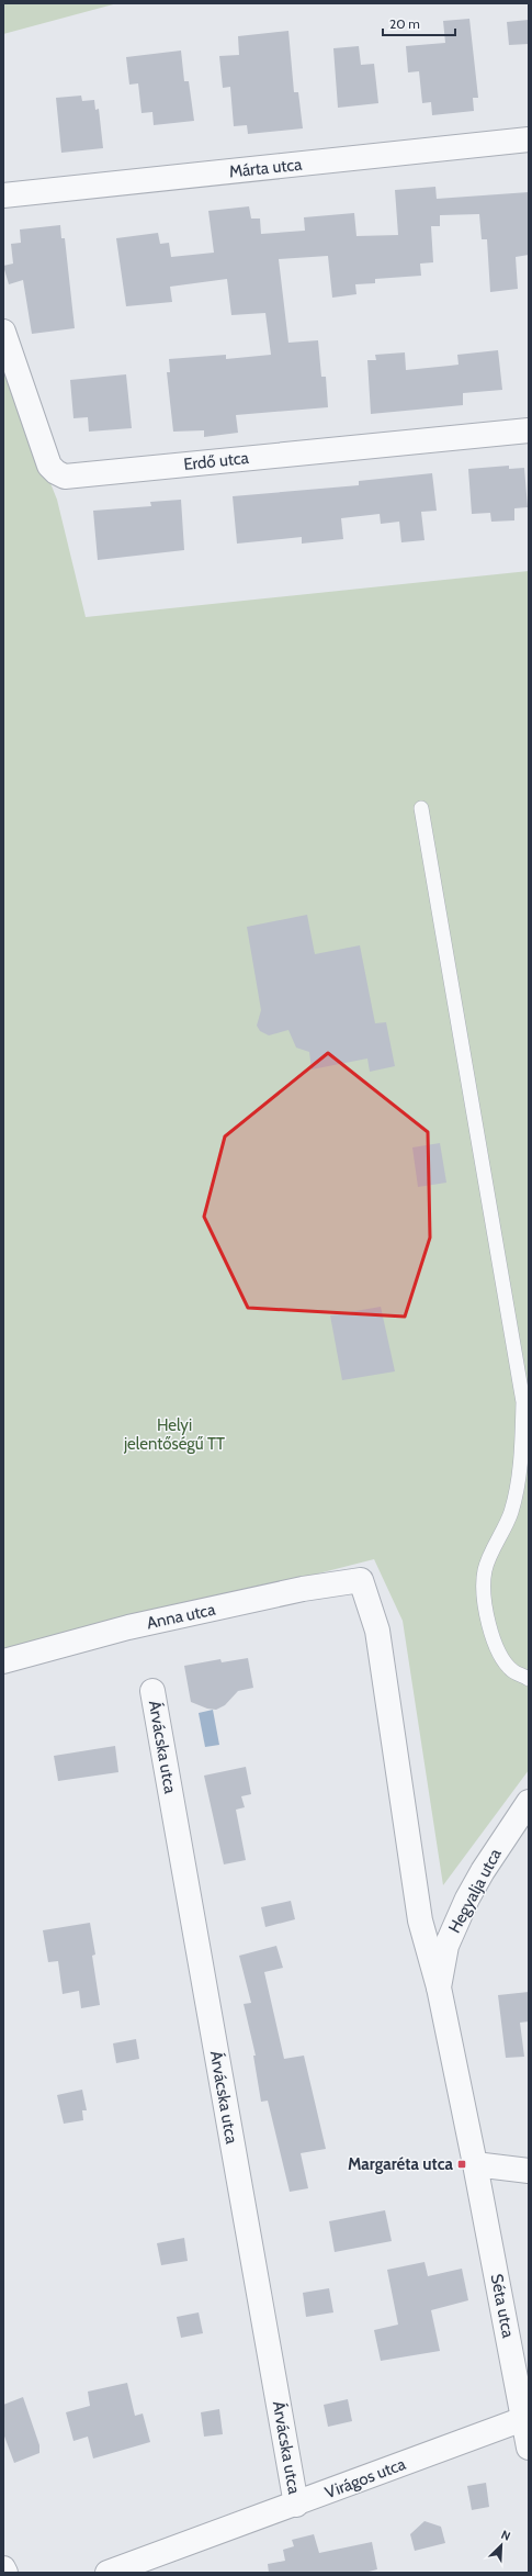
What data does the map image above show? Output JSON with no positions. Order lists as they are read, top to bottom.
{
  "streets": {
    "street": [
      "Márta utca",
      "Erdő utca",
      "Anna utca",
      "Árvácska utca",
      "Hegyalja utca",
      "Séta utca",
      "Virágos utca"
    ]
  },
  "crossings": [
    ["Anna utca", "Séta utca"],
    ["Árvácska utca", "Virágos utca"],
    ["Hegyalja utca", "Séta utca"],
    ["Séta utca", "Virágos utca"]
  ],
  "parks": ["Helyi jelentőségű TT"],
  "places": {
    "transit": ["Margaréta utca"]
  },
  "scale_bar": "20 m",
  "north": "top right"
}
